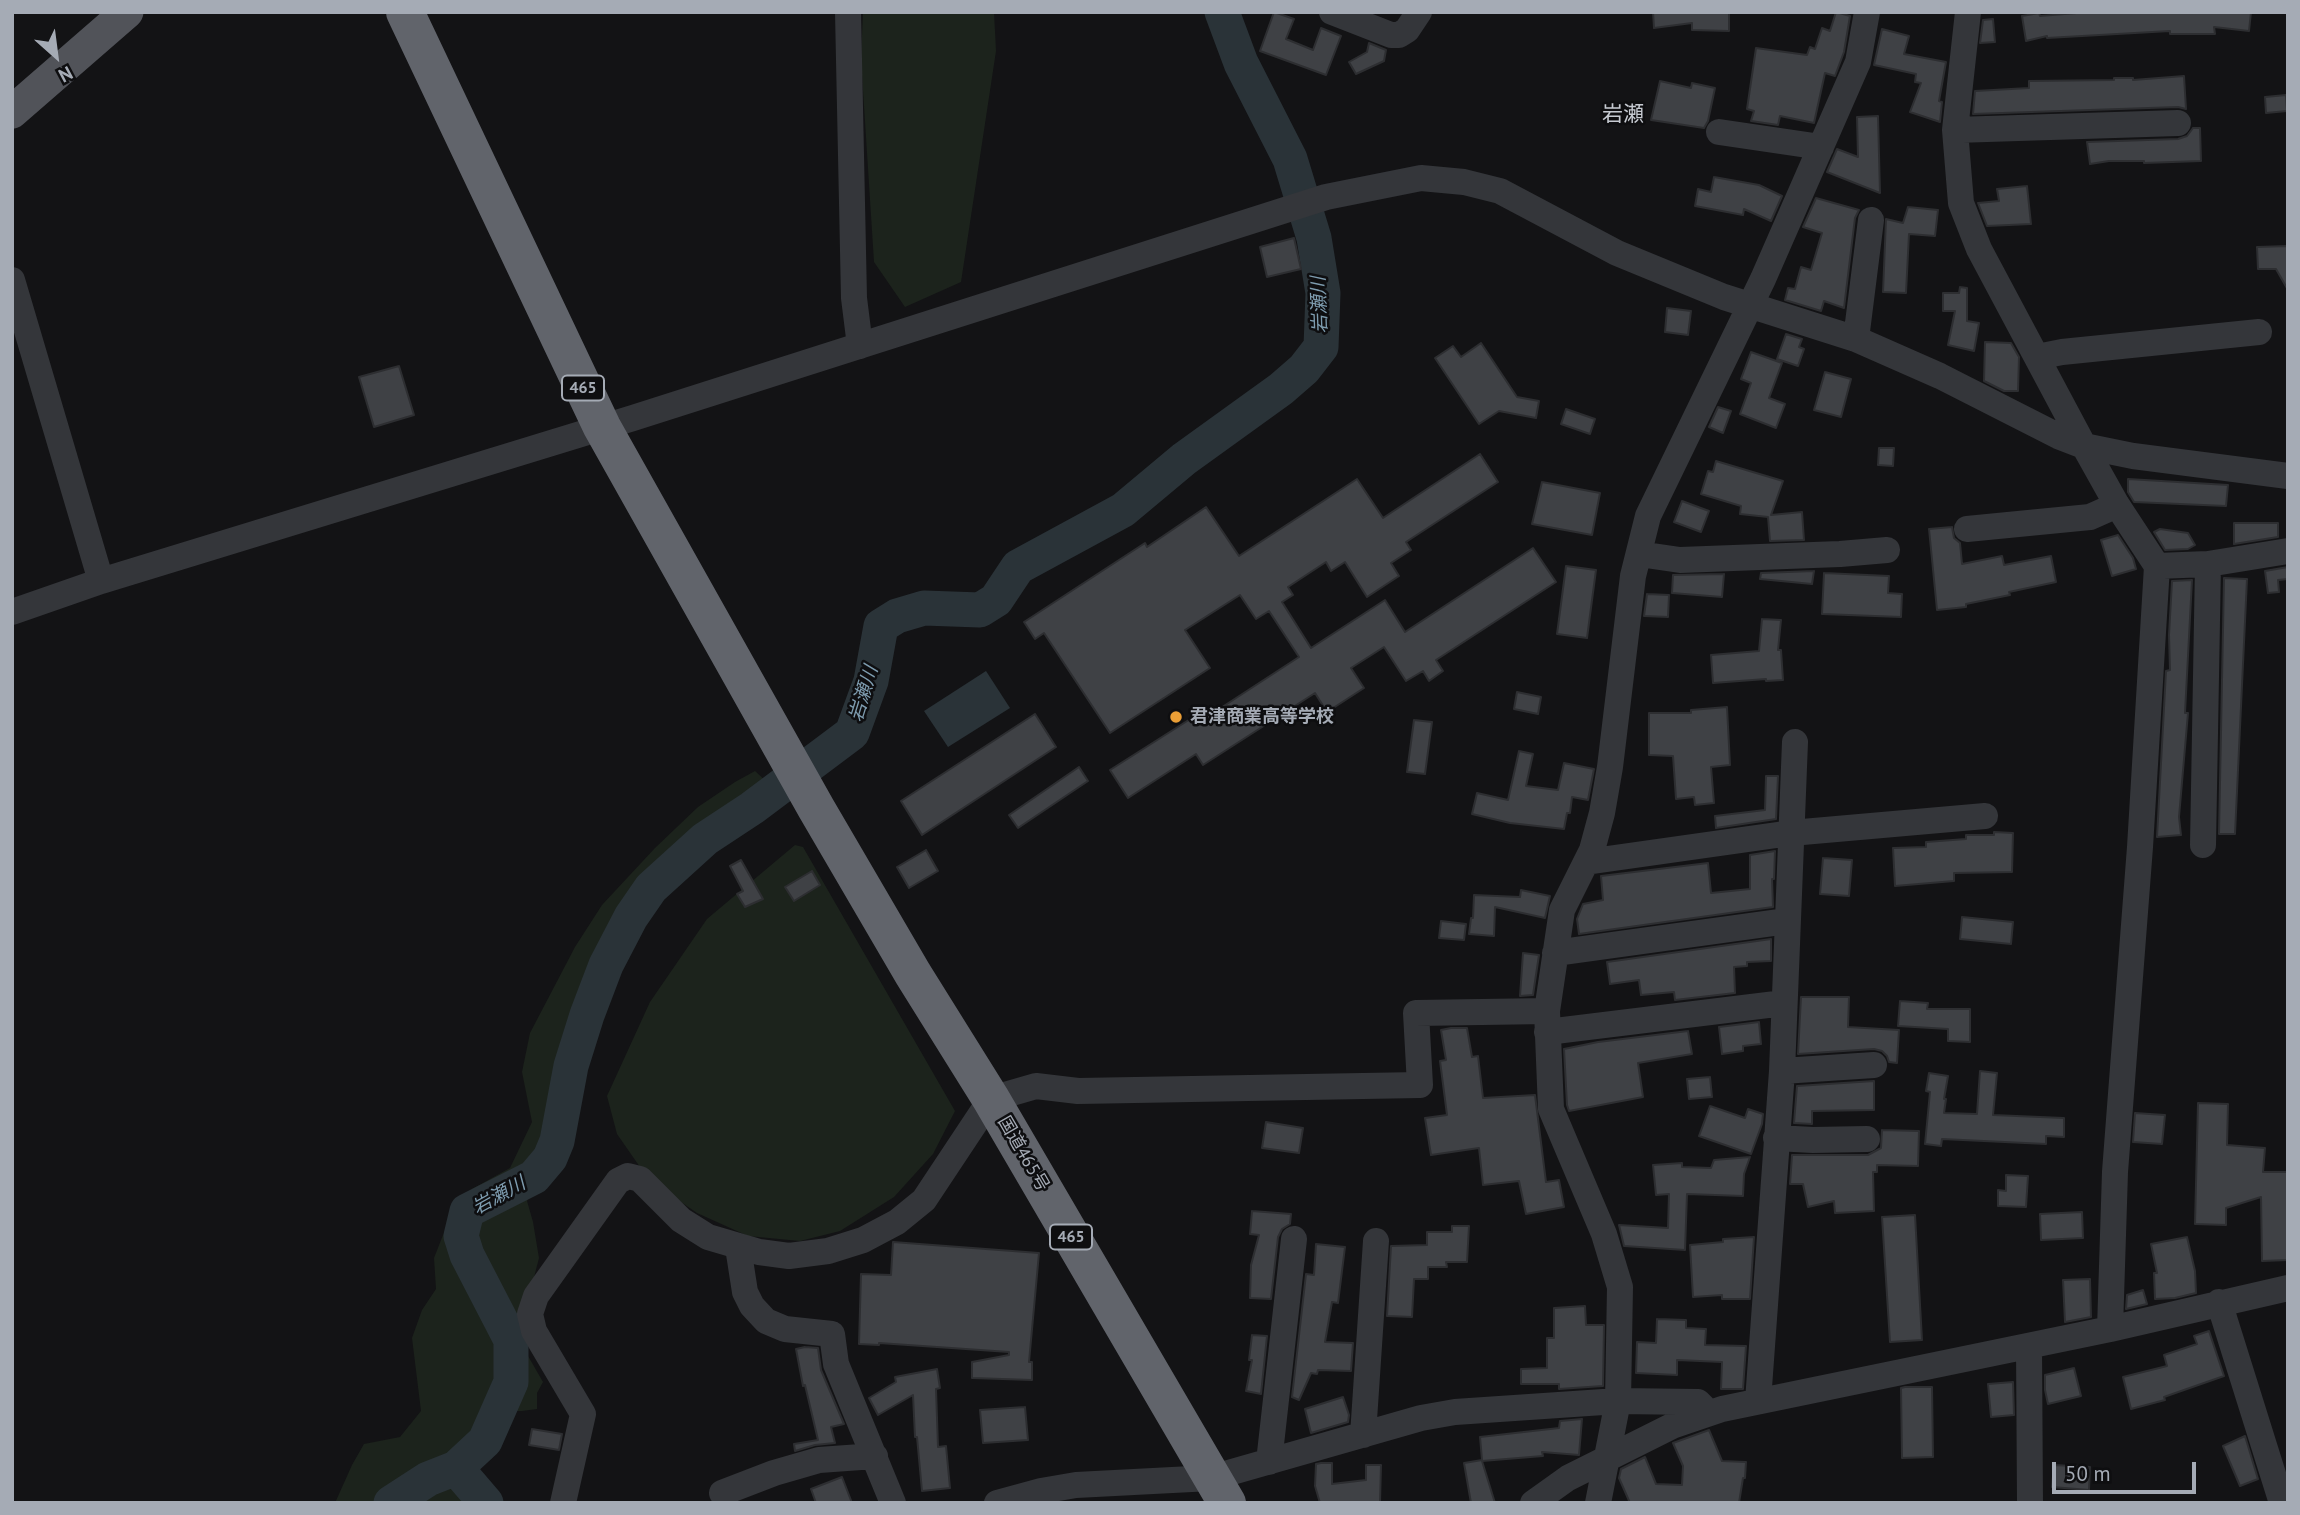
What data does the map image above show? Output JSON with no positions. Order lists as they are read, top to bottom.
{
  "streets": {
    "highway": ["465", "国道465号"]
  },
  "crossings": [
    ["465", "国道465号"]
  ],
  "districts": ["岩瀬"],
  "water": ["岩瀬川"],
  "places": ["君津商業高等学校"],
  "scale_bar": "50 m",
  "north": "bottom right"
}
